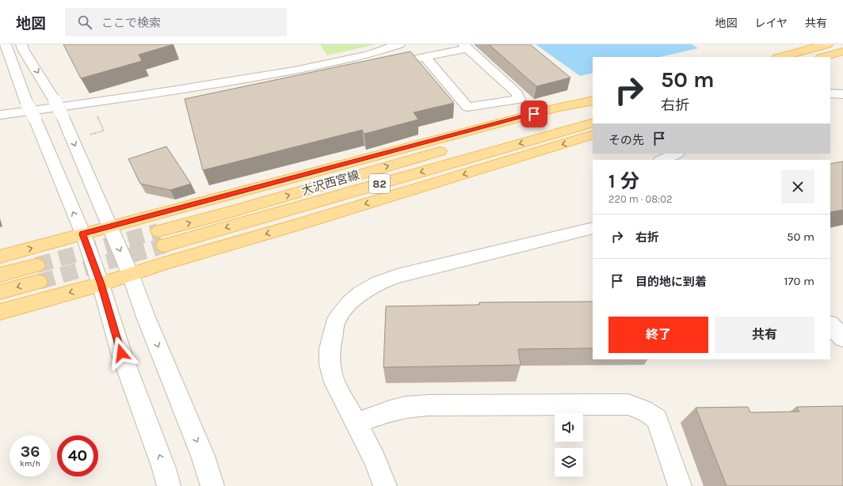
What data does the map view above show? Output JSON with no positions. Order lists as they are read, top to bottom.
{
  "streets": {
    "main road": ["大沢西宮線", "82"]
  },
  "page": {
    "header": "地図",
    "search": "ここで検索",
    "nav": ["地図", "レイヤ", "共有"],
    "turn": ["50 m", "右折"],
    "then": "その先",
    "heading": ["1 分", "220 m · 08:02"],
    "list": [
      {
        "name": "右折",
        "value": "50 m"
      },
      {
        "name": "目的地に到着",
        "value": "170 m"
      }
    ],
    "buttons": ["終了", "共有"],
    "speed": "36 km/h",
    "limit": "40"
  }
}
